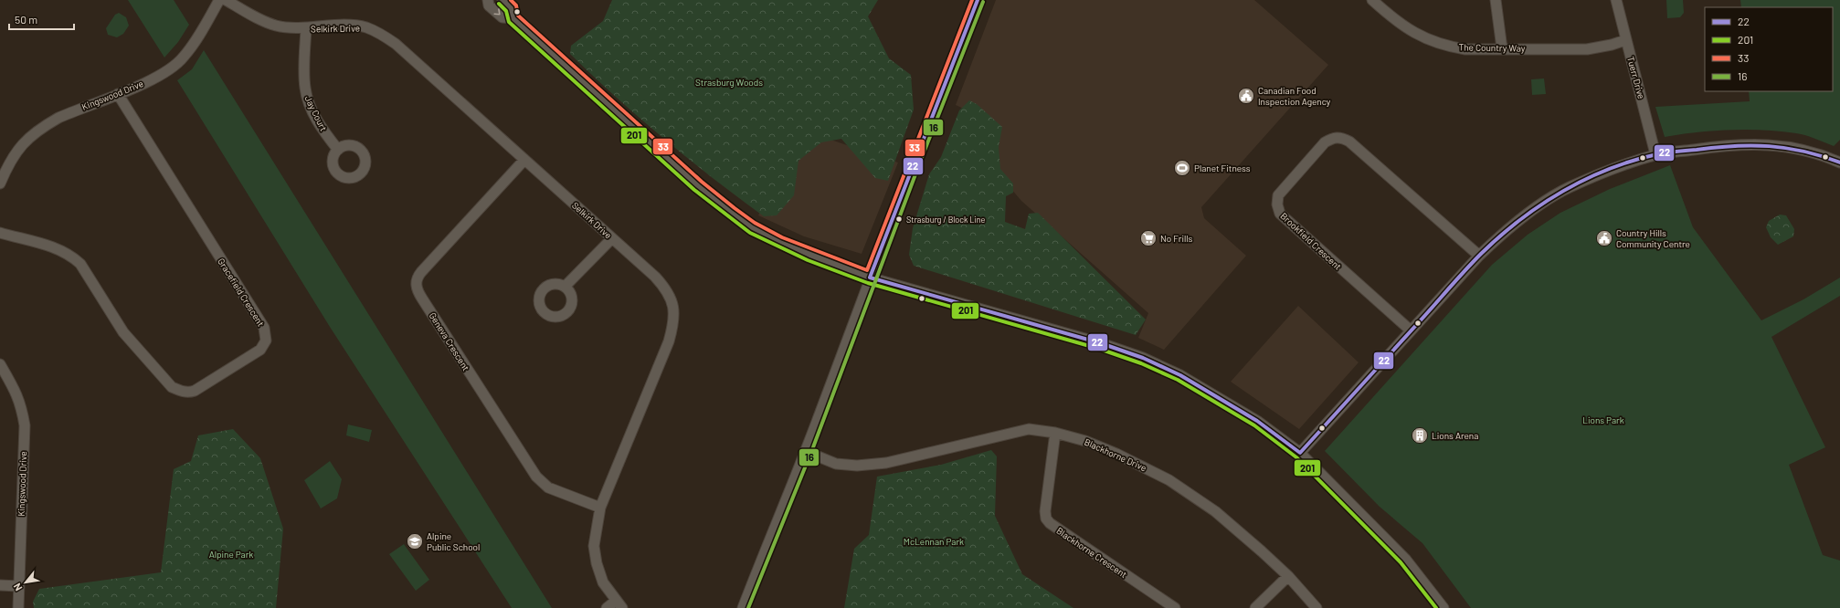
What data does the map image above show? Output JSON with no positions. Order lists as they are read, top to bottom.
{
  "streets": {
    "street": [
      "Selkirk Drive",
      "The Country Way",
      "Tuerr Drive",
      "Kingswood Drive",
      "Jay Court",
      "Brookfield Crescent",
      "Gracefield Crescent",
      "Geneva Crescent",
      "Blackhorne Drive",
      "Blackhorne Crescent"
    ]
  },
  "crossings": [
    ["Selkirk Drive", "Jay Court"],
    ["Selkirk Drive", "Geneva Crescent"],
    ["The Country Way", "Tuerr Drive"],
    ["Kingswood Drive", "Gracefield Crescent"],
    ["Blackhorne Drive", "Blackhorne Crescent"]
  ],
  "parks": [
    "Strasburg Woods",
    "Lions Park",
    "McLennan Park",
    "Alpine Park"
  ],
  "places": {
    "public building": ["Canadian Food Inspection Agency", "Country Hills Community Centre"],
    "sports": ["Planet Fitness"],
    "other": ["Strasburg / Block Line"],
    "supermarket": ["No Frills"],
    "building": ["Lions Arena"],
    "school or university": ["Alpine Public School"]
  },
  "lines": [
    "transit line 22",
    "transit line 33",
    "transit line 16",
    "transit line 201"
  ],
  "legend": [
    "22",
    "201",
    "33",
    "16"
  ],
  "scale_bar": "50 m",
  "north": "bottom left"
}
